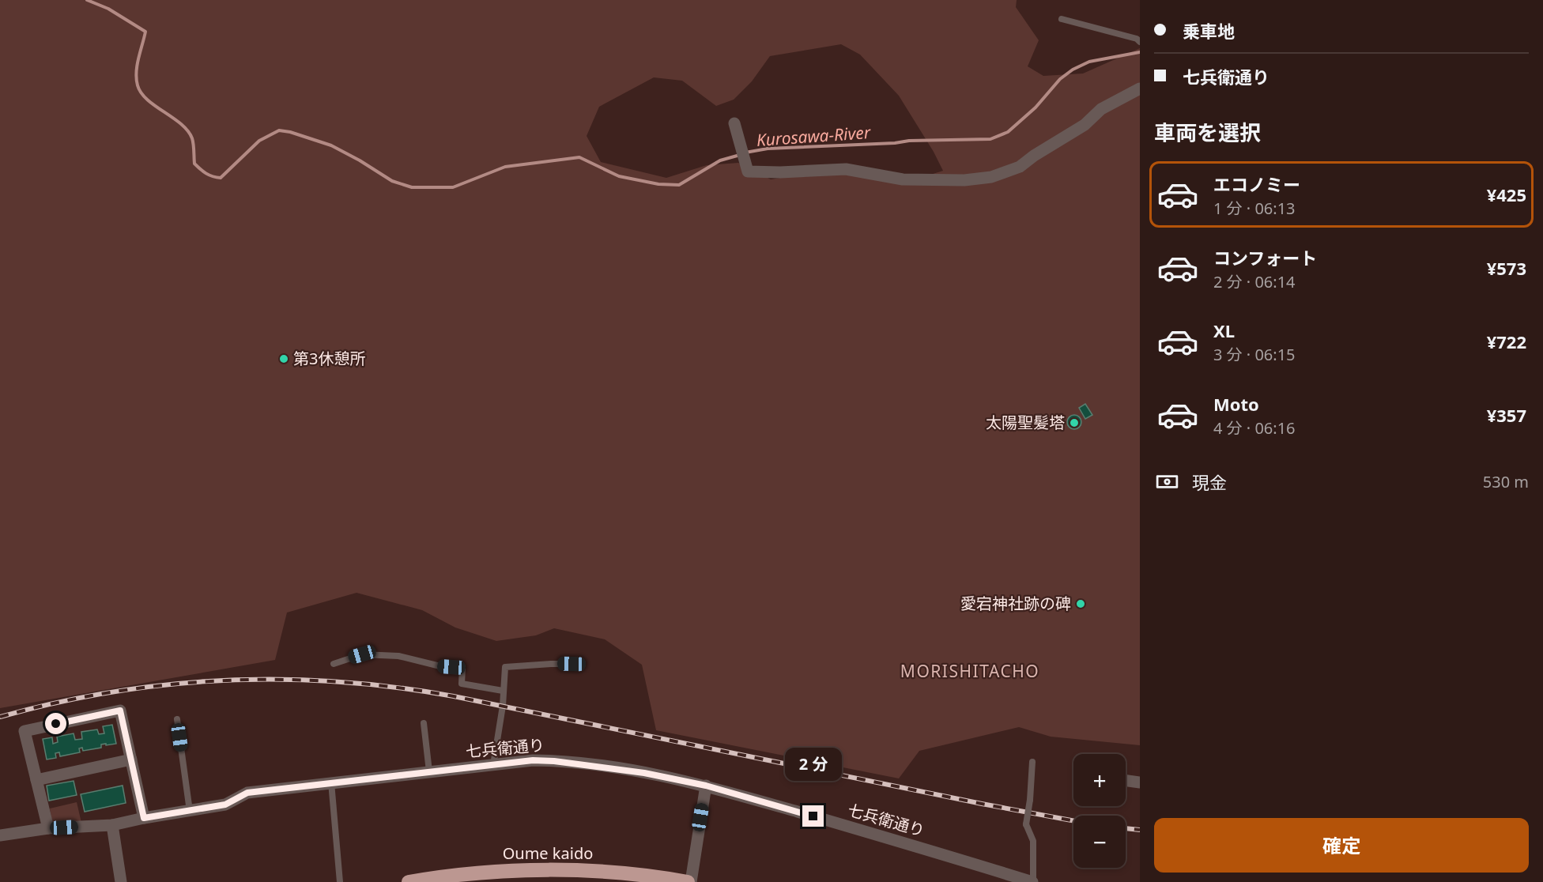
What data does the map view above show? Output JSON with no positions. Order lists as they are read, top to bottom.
{
  "streets": {
    "highway": ["Oume kaido"],
    "street": ["七兵衛通り"]
  },
  "districts": ["MORISHITACHO"],
  "water": ["Kurosawa-River"],
  "places": ["第3休憩所", "太陽聖髪塔", "愛宕神社跡の碑"],
  "page": {
    "banner": ["乗車地", "七兵衛通り"],
    "heading": "車両を選択",
    "list": [
      {
        "name": "エコノミー",
        "note": "1 分 · 06:13",
        "value": "¥425"
      },
      {
        "name": "コンフォート",
        "note": "2 分 · 06:14",
        "value": "¥573"
      },
      {
        "name": "XL",
        "note": "3 分 · 06:15",
        "value": "¥722"
      },
      {
        "name": "Moto",
        "note": "4 分 · 06:16",
        "value": "¥357"
      }
    ],
    "pay": ["現金", "530 m"],
    "bubble": "2 分",
    "map_buttons": ["+", "−"],
    "buttons": "確定"
  }
}
